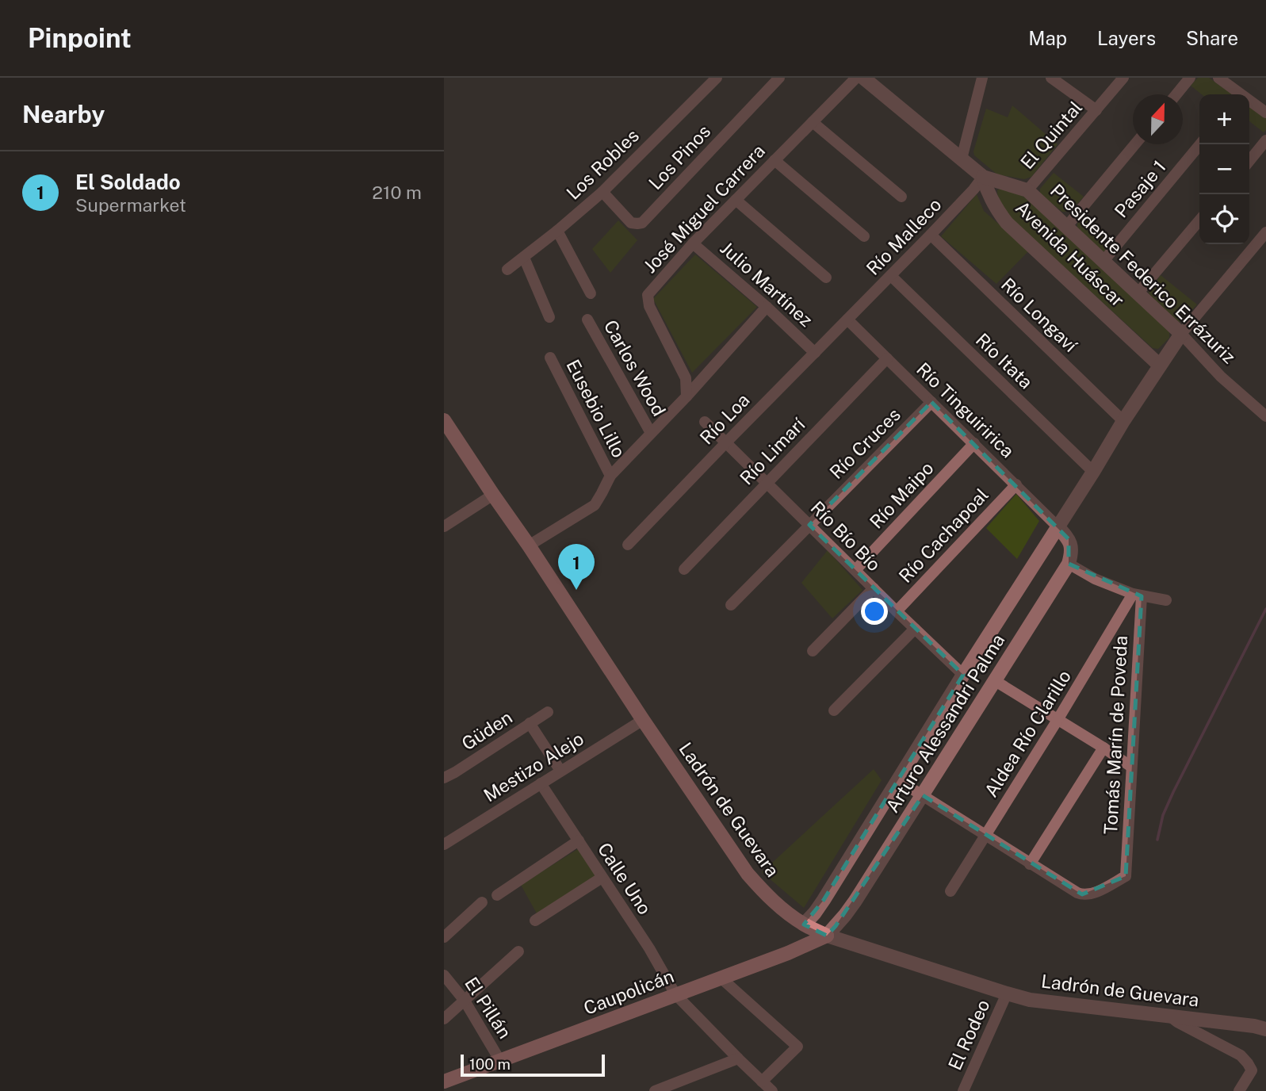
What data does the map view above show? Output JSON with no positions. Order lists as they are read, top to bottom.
{
  "streets": {
    "main road": ["Ladrón de Guevara", "Caupolicán"],
    "street": [
      "El Quintal",
      "Los Pinos",
      "Los Robles",
      "Pasaje 1",
      "José Miguel Carrera",
      "Río Malleco",
      "Avenida Huáscar",
      "Presidente Federico Errázuriz",
      "Julio Martínez",
      "Río Longaví",
      "Río Itata",
      "Carlos Wood",
      "Eusebio Lillo",
      "Río Tinguiririca",
      "Río Loa",
      "Río Cruces",
      "Río Limarí",
      "Río Maipo",
      "Río Cachapoal",
      "Río Bío Bío",
      "Arturo Alessandri Palma",
      "Güden",
      "Aldea Río Clarillo",
      "Tomás Marín de Poveda",
      "Mestizo Alejo",
      "Calle Uno",
      "El Pillán",
      "El Rodeo"
    ]
  },
  "crossings": [
    ["El Quintal", "Presidente Federico Errázuriz"],
    ["Los Pinos", "Los Robles"],
    ["Pasaje 1", "Presidente Federico Errázuriz"],
    ["José Miguel Carrera", "Julio Martínez"],
    ["Río Malleco", "Avenida Huáscar"],
    ["Río Malleco", "Presidente Federico Errázuriz"],
    ["Río Malleco", "Río Longaví"],
    ["Río Malleco", "Río Itata"],
    ["Río Malleco", "Río Tinguiririca"],
    ["Río Malleco", "Río Loa"],
    ["Avenida Huáscar", "Presidente Federico Errázuriz"],
    ["Avenida Huáscar", "Arturo Alessandri Palma"],
    ["Presidente Federico Errázuriz", "Arturo Alessandri Palma"],
    ["Julio Martínez", "Río Loa"],
    ["Río Longaví", "Arturo Alessandri Palma"],
    ["Río Itata", "Arturo Alessandri Palma"],
    ["Río Tinguiririca", "Río Loa"],
    ["Río Tinguiririca", "Río Cruces"],
    ["Río Tinguiririca", "Río Limarí"],
    ["Río Tinguiririca", "Río Maipo"],
    ["Río Tinguiririca", "Río Cachapoal"],
    ["Río Tinguiririca", "Arturo Alessandri Palma"],
    ["Río Loa", "Río Bío Bío"],
    ["Río Cruces", "Río Bío Bío"],
    ["Río Limarí", "Río Bío Bío"],
    ["Río Maipo", "Río Bío Bío"],
    ["Río Cachapoal", "Río Bío Bío"],
    ["Río Bío Bío", "Arturo Alessandri Palma"],
    ["Arturo Alessandri Palma", "Ladrón de Guevara"],
    ["Arturo Alessandri Palma", "Caupolicán"],
    ["Aldea Río Clarillo", "Tomás Marín de Poveda"],
    ["Mestizo Alejo", "Ladrón de Guevara"],
    ["Mestizo Alejo", "Calle Uno"],
    ["Ladrón de Guevara", "Caupolicán"],
    ["Ladrón de Guevara", "El Rodeo"],
    ["Calle Uno", "Caupolicán"],
    ["Caupolicán", "El Pillán"]
  ],
  "scale_bar": "100 m",
  "north": "top",
  "page": {
    "header": "Pinpoint",
    "nav": ["Map", "Layers", "Share"],
    "heading": "Nearby",
    "map_buttons": ["+", "−"],
    "list": [
      {
        "mark": "1",
        "name": "El Soldado",
        "note": "Supermarket",
        "value": "210 m"
      }
    ],
    "pins": "1",
    "scale": "100 m"
  }
}
